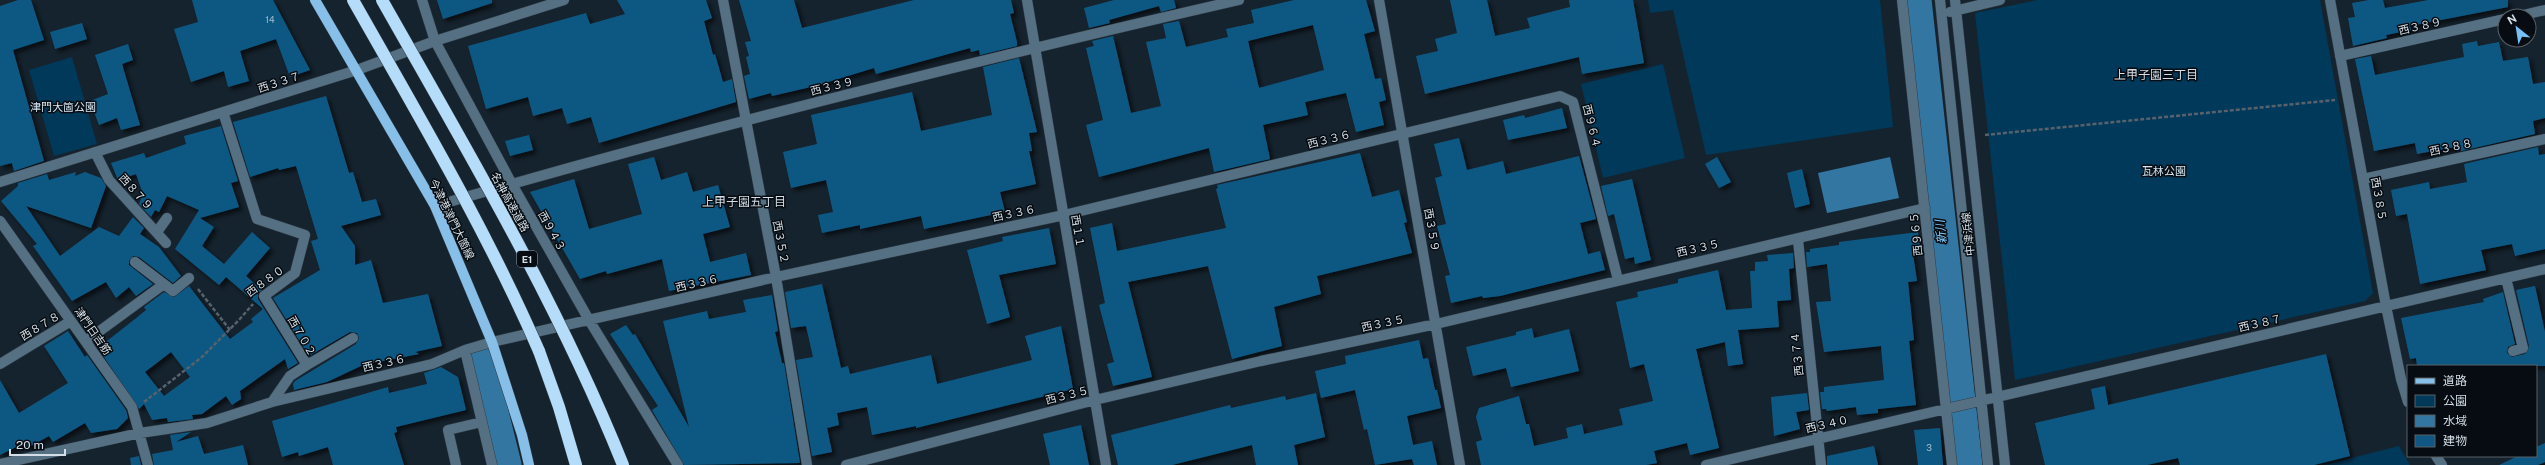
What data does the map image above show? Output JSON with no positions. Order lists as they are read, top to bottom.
{
  "streets": {
    "highway": ["名神高速道路", "E1"],
    "main road": ["今津港津門大箇線"],
    "street": [
      "西３８９",
      "西３３７",
      "西３３９",
      "西９６４",
      "西３３６",
      "西３８８",
      "西８７９",
      "西３８５",
      "西３５９",
      "西９４３",
      "西１１",
      "西９６５",
      "中津浜線",
      "西３５２",
      "西３３５",
      "西８８０",
      "西３８７",
      "西８７８",
      "津門日吉筋",
      "西７０２",
      "西３７４",
      "西３４０"
    ]
  },
  "crossings": [
    ["西３８９", "西３８５"],
    ["西３３７", "西８７９"],
    ["西３３７", "今津港津門大箇線"],
    ["西３３７", "西９４３"],
    ["西３３７", "西８８０"],
    ["西３３９", "今津港津門大箇線"],
    ["西３３９", "西９４３"],
    ["西３３９", "西１１"],
    ["西３３９", "西３５２"],
    ["西９６４", "西３３６"],
    ["西９６４", "西３５９"],
    ["西９６４", "西３３５"],
    ["西３３６", "今津港津門大箇線"],
    ["西３３６", "西３５９"],
    ["西３３６", "西９４３"],
    ["西３３６", "西１１"],
    ["西３３６", "西３５２"],
    ["西３３６", "津門日吉筋"],
    ["西３３６", "西７０２"],
    ["西３８８", "西３８５"],
    ["西３８５", "西３８７"],
    ["西３５９", "西３３５"],
    ["西１１", "西３３５"],
    ["西９６５", "西３３５"],
    ["西９６５", "西３４０"],
    ["中津浜線", "西３８７"],
    ["中津浜線", "西３４０"],
    ["西３３５", "西３７４"],
    ["西８８０", "津門日吉筋"],
    ["西８８０", "西７０２"],
    ["西３８７", "西３４０"],
    ["西８７８", "津門日吉筋"],
    ["西３７４", "西３４０"]
  ],
  "districts": ["上甲子園三丁目", "上甲子園五丁目"],
  "water": ["新川"],
  "parks": ["津門大箇公園", "瓦林公園"],
  "house_numbers": ["14", "3"],
  "legend": [
    "道路",
    "公園",
    "水域",
    "建物"
  ],
  "scale_bar": "20 m",
  "north": "top left"
}
